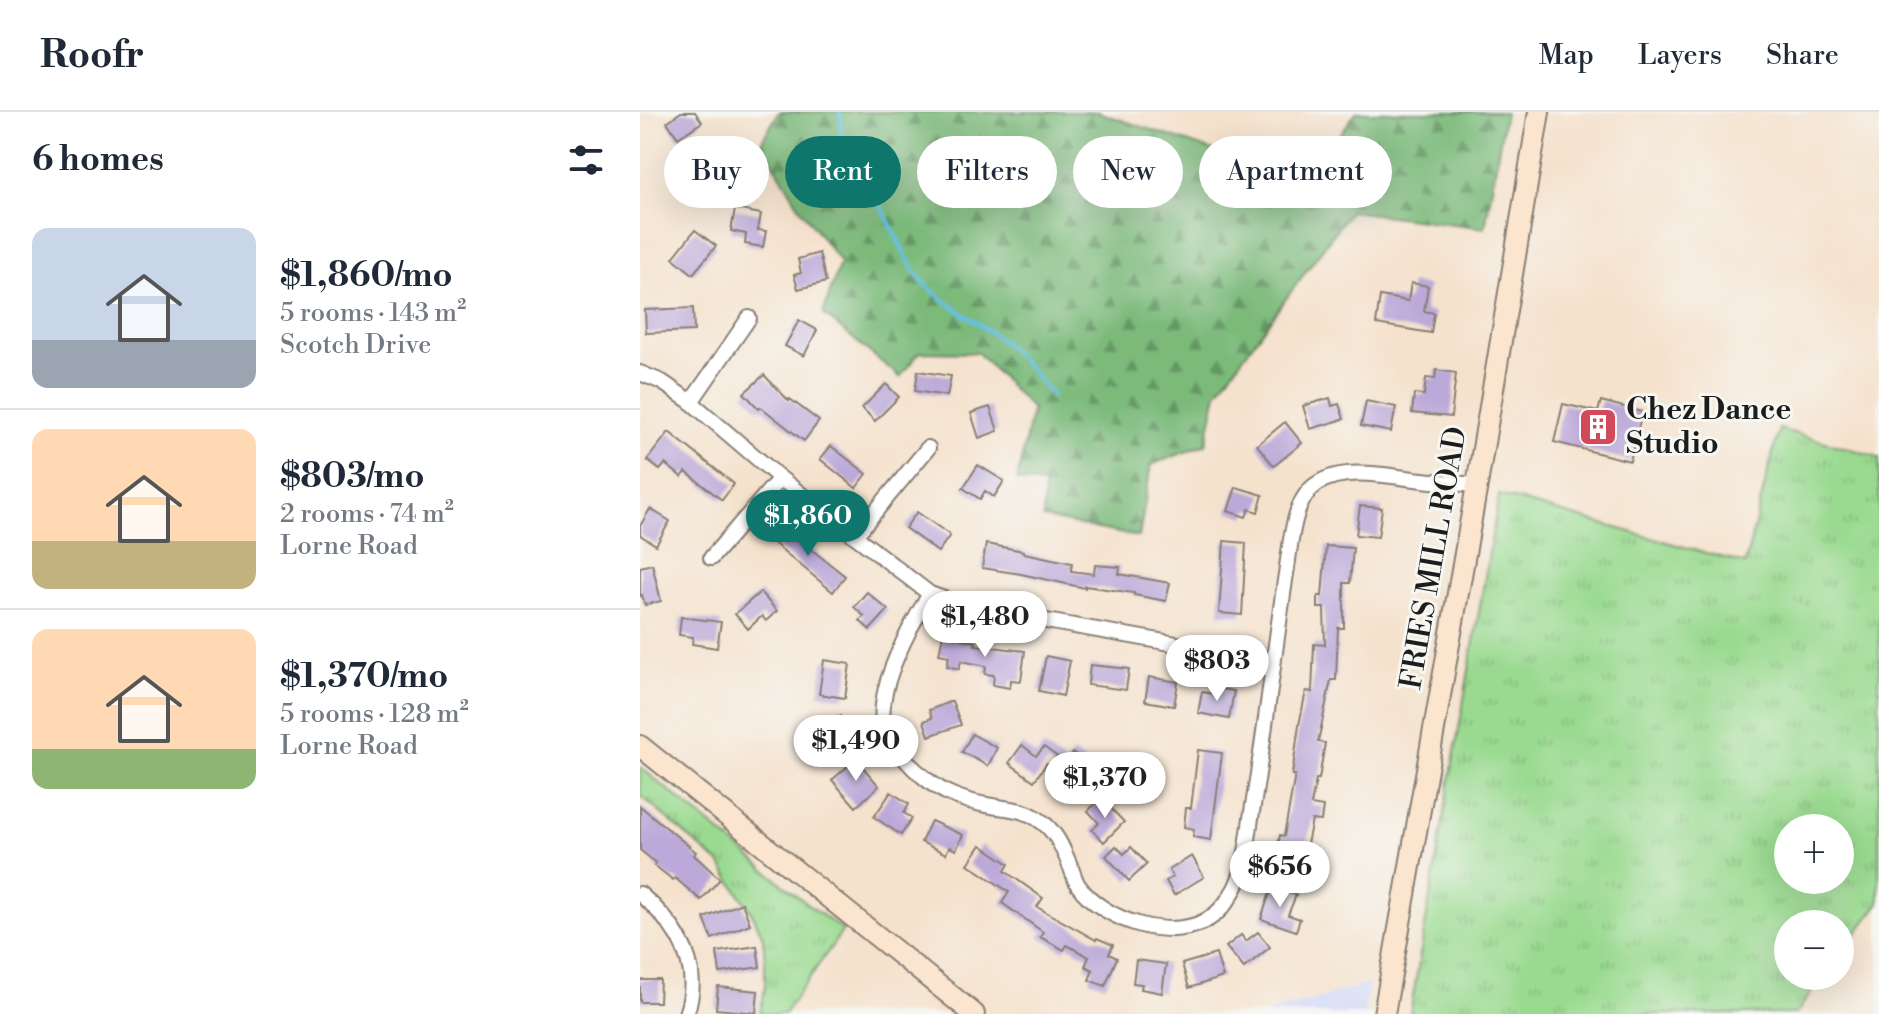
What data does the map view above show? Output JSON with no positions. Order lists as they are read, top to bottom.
{
  "streets": {
    "main road": ["FRIES MILL ROAD"]
  },
  "places": {
    "building": ["Chez Dance Studio"]
  },
  "page": {
    "header": "Roofr",
    "nav": ["Map", "Layers", "Share"],
    "heading": "6 homes",
    "chip": [
      "Buy",
      "Rent",
      "Filters",
      "New",
      "Apartment"
    ],
    "list": [
      {
        "name": "$1,860/mo",
        "note": "5 rooms · 143 m² · Scotch Drive"
      },
      {
        "name": "$803/mo",
        "note": "2 rooms · 74 m² · Lorne Road"
      },
      {
        "name": "$1,370/mo",
        "note": "5 rooms · 128 m² · Lorne Road"
      }
    ],
    "price": [
      "$1,860",
      "$1,480",
      "$803",
      "$1,490",
      "$1,370",
      "$656"
    ],
    "map_buttons": ["+", "−"]
  }
}
